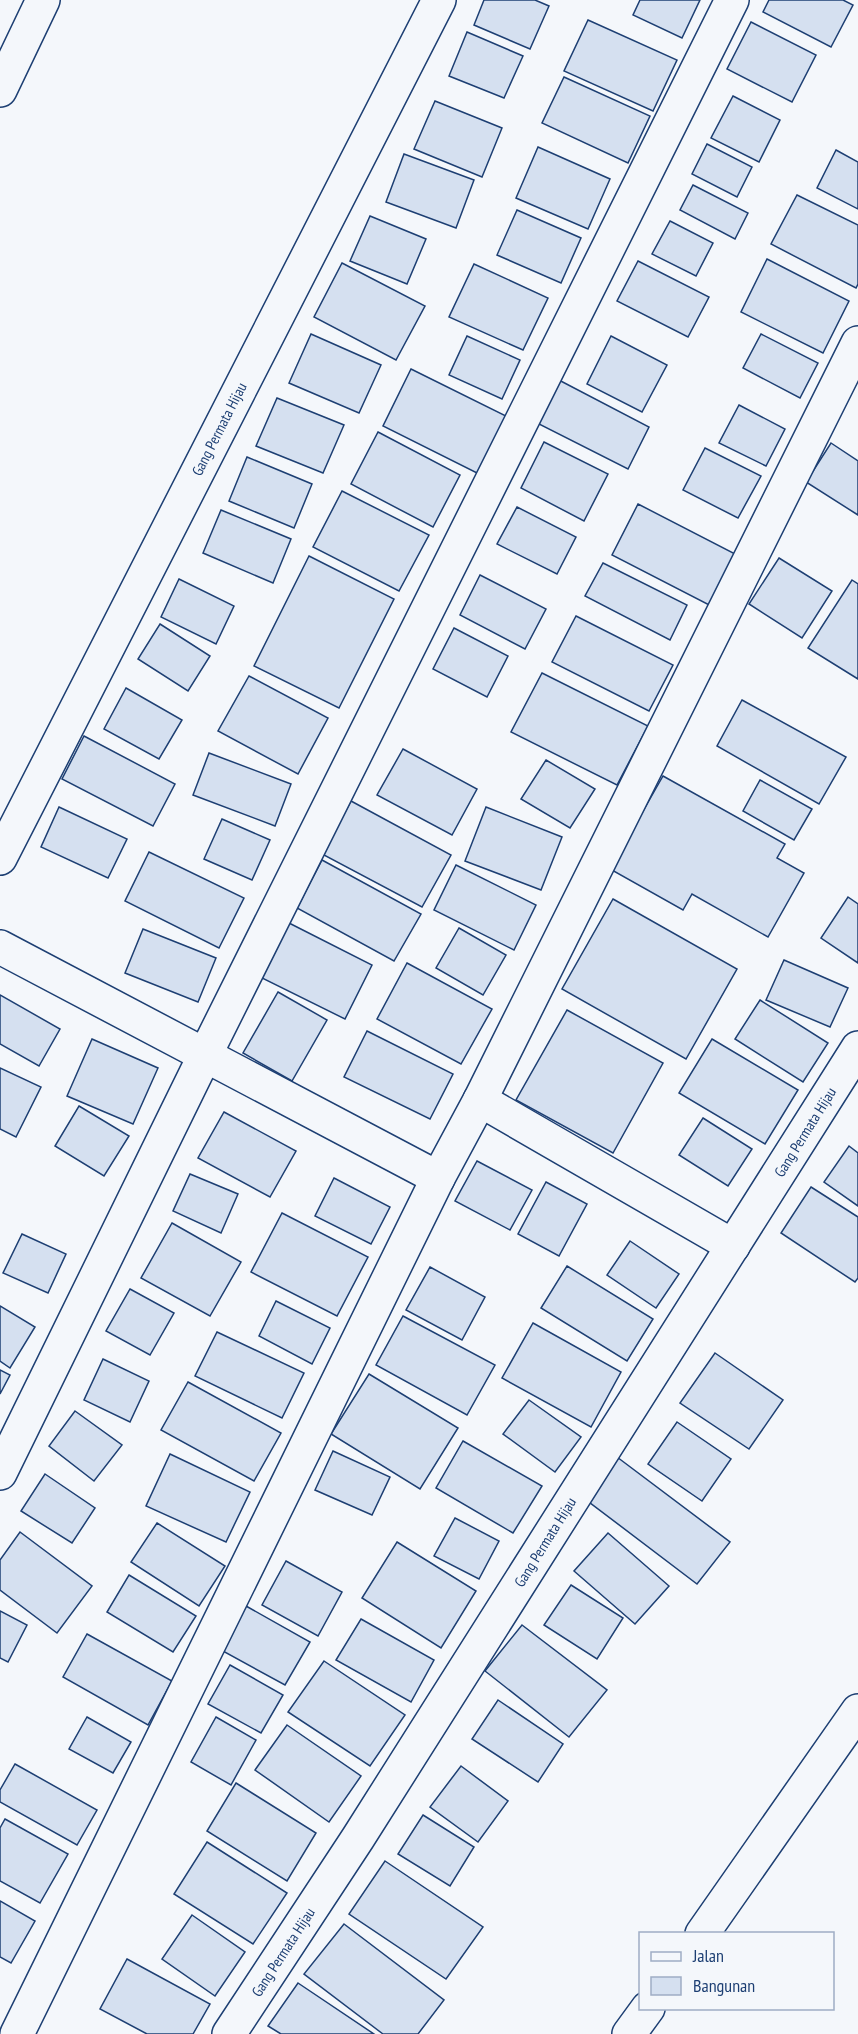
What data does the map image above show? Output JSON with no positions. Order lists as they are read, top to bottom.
{
  "streets": {
    "street": ["Gang Permata Hijau"]
  },
  "legend": ["Jalan", "Bangunan"]
}
